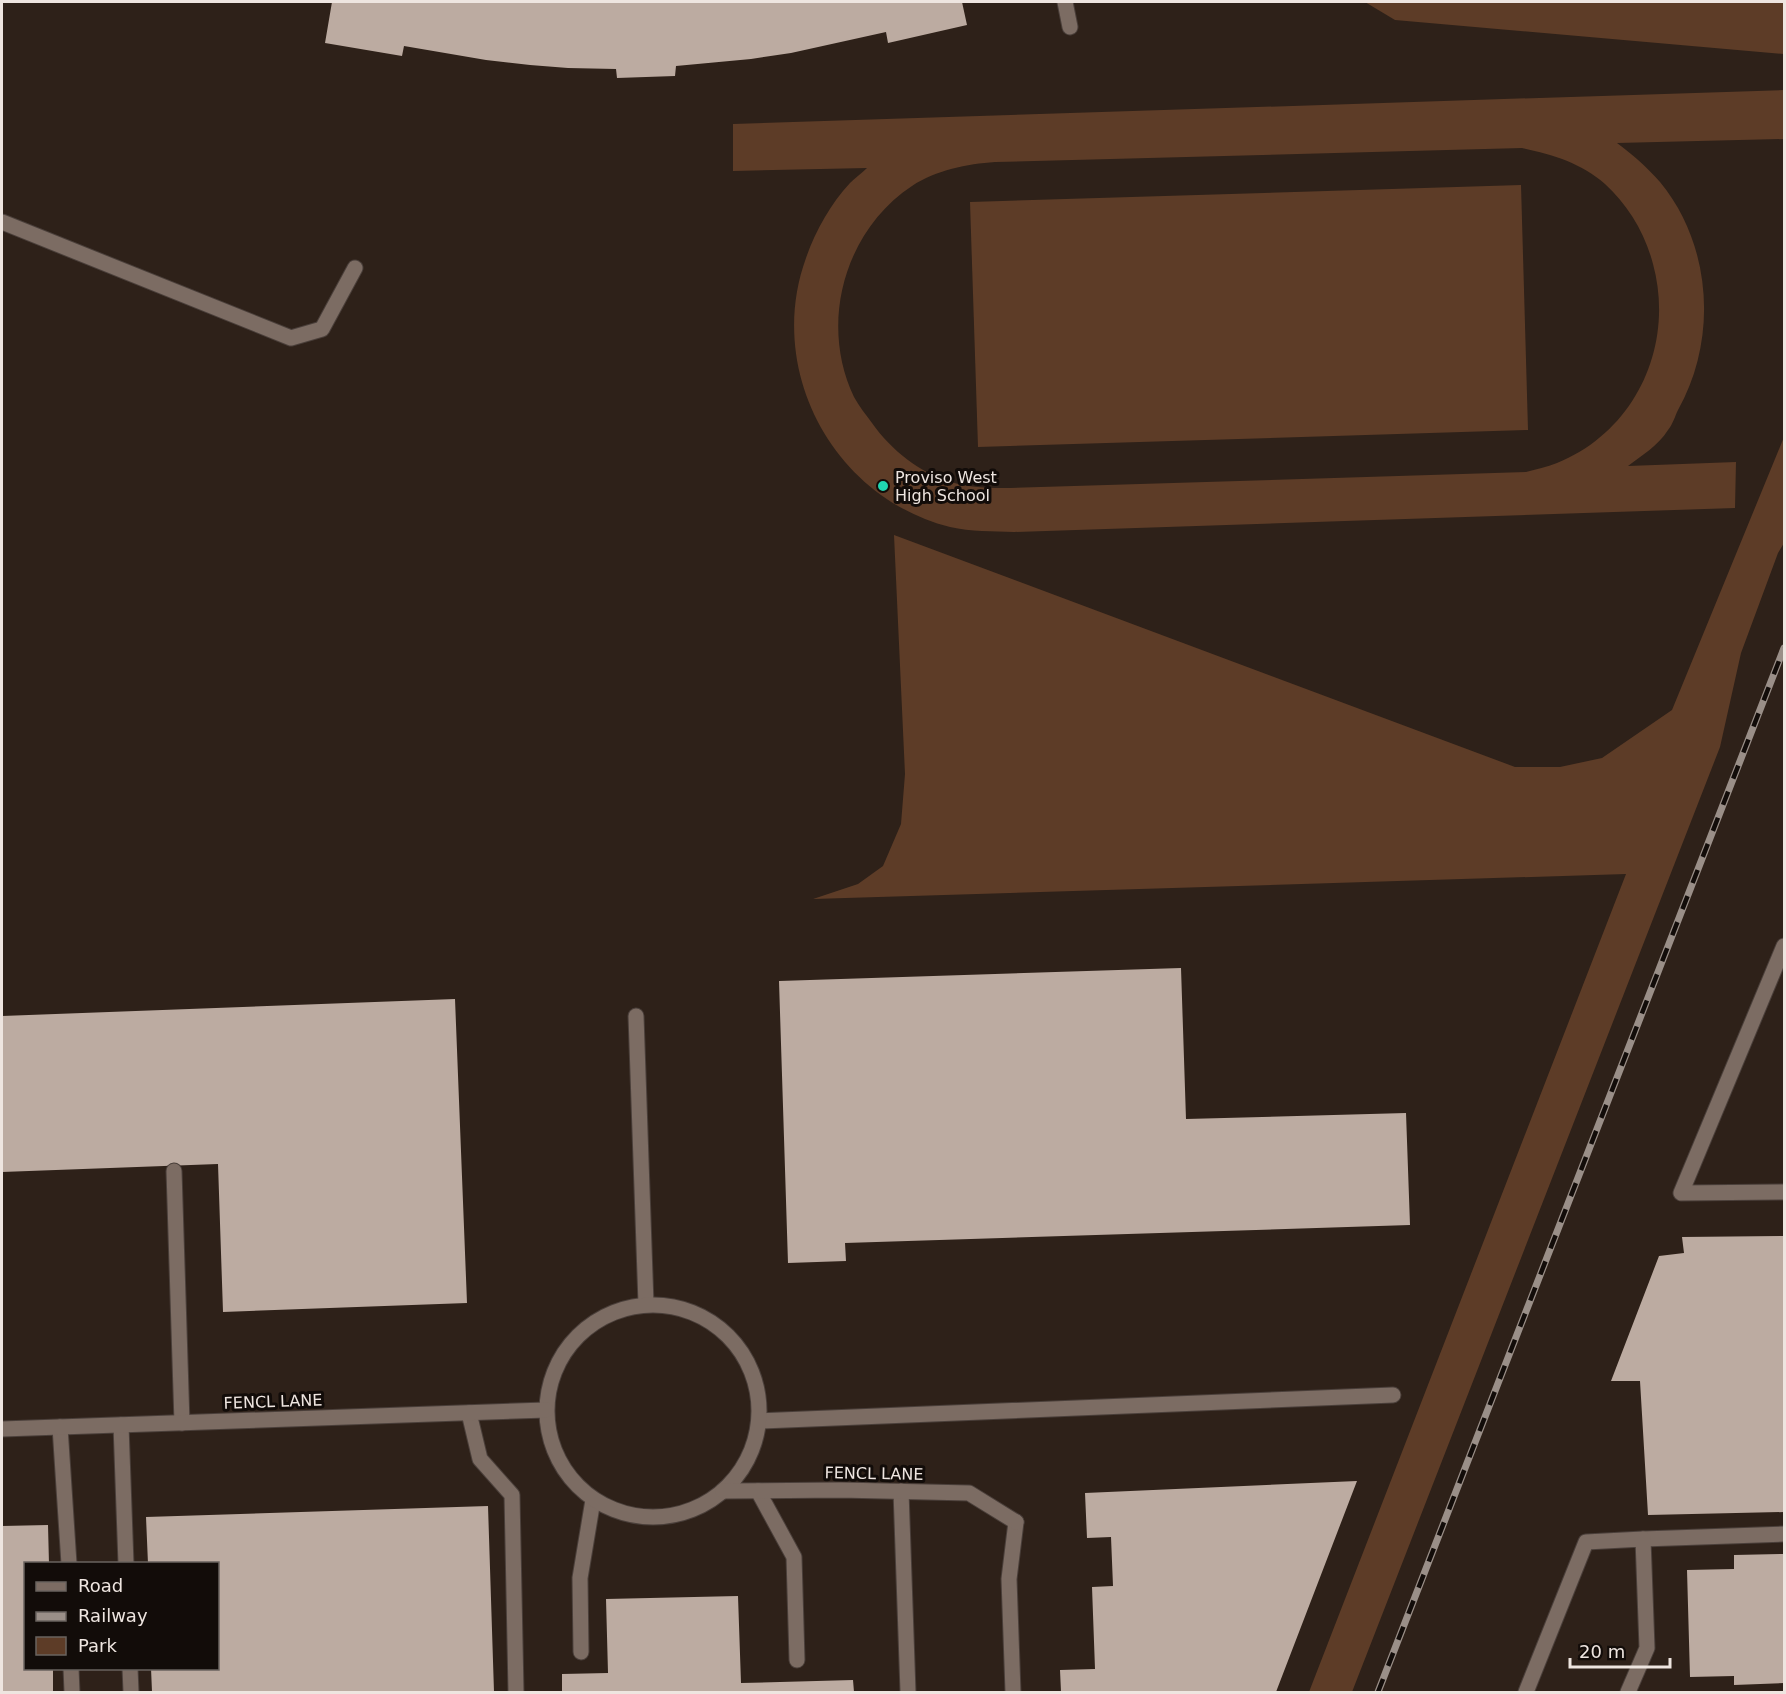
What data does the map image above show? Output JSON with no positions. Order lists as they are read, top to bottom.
{
  "streets": {
    "street": ["FENCL LANE"]
  },
  "places": ["Proviso West High School"],
  "legend": ["Road", "Railway", "Park"],
  "scale_bar": "20 m"
}
